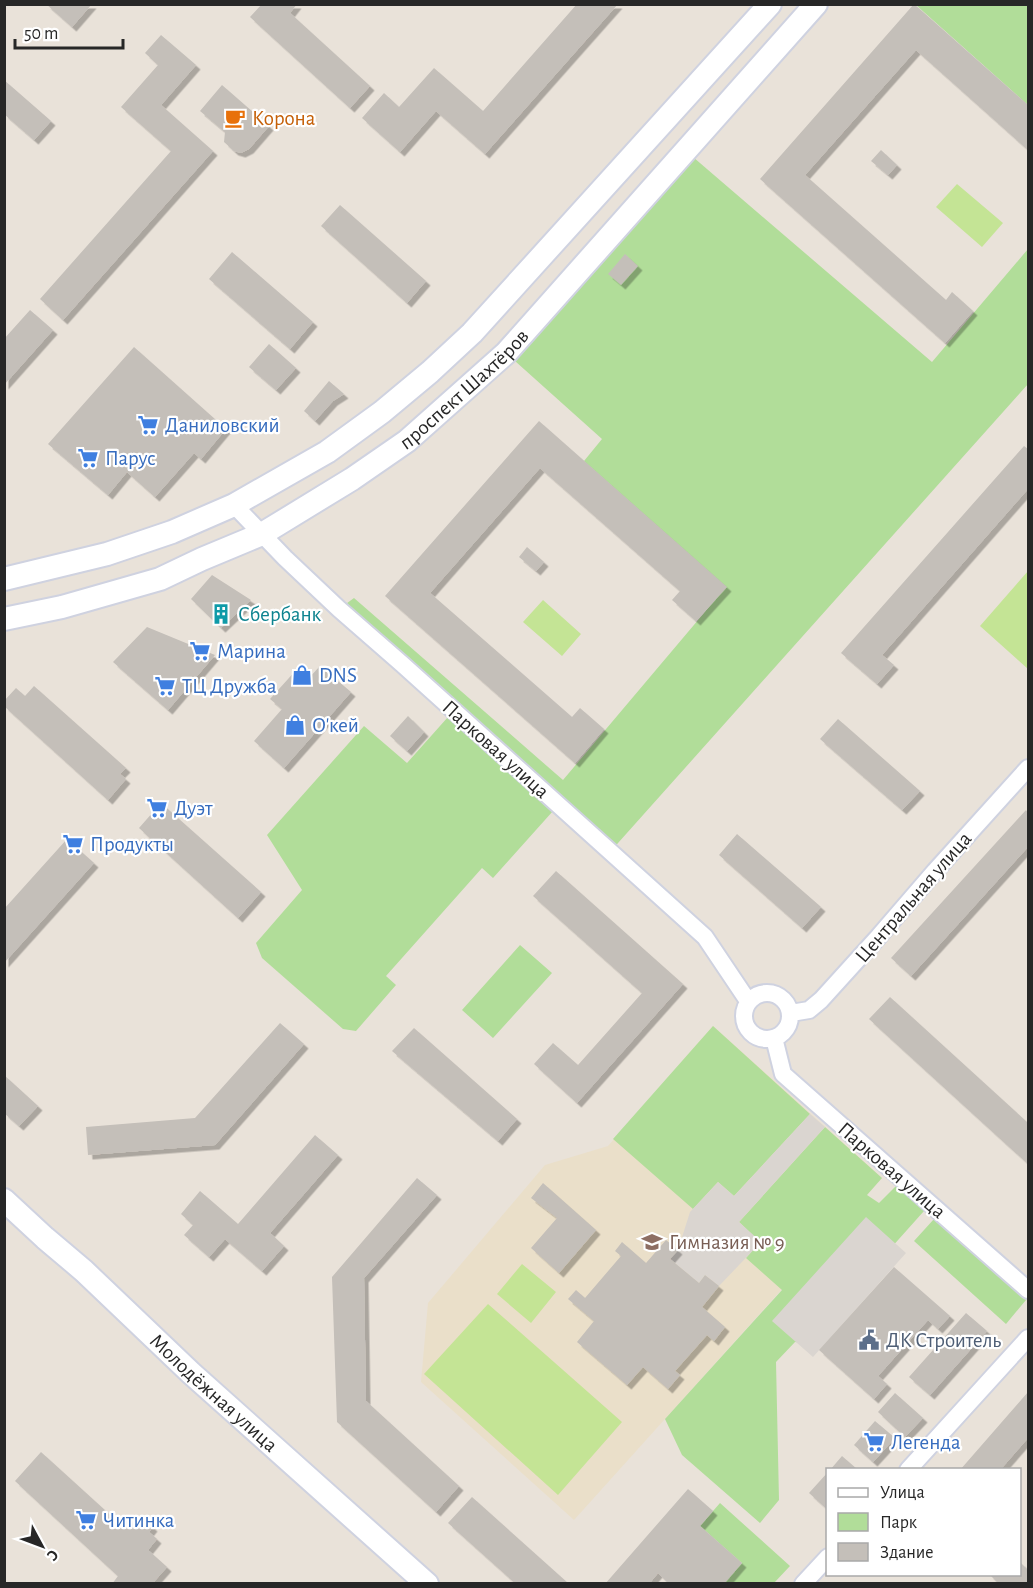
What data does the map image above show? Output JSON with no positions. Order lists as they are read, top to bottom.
{
  "streets": {
    "main road": ["проспект Шахтёров", "Молодёжная улица"],
    "street": ["Парковая улица", "Центральная улица"]
  },
  "crossings": [
    ["проспект Шахтёров", "Парковая улица"],
    ["Парковая улица", "Центральная улица"]
  ],
  "places": {
    "cafe": ["Корона"],
    "supermarket": [
      "Даниловский",
      "Парус",
      "Марина",
      "ТЦ Дружба",
      "Дуэт",
      "Продукты",
      "Легенда",
      "Читинка"
    ],
    "building": ["Сбербанк"],
    "shop": ["DNS", "О'кей"],
    "school or university": ["Гимназия № 9"],
    "public building": ["ДК Строитель"]
  },
  "legend": ["Улица", "Парк", "Здание"],
  "scale_bar": "50 m",
  "north": "bottom right"
}
